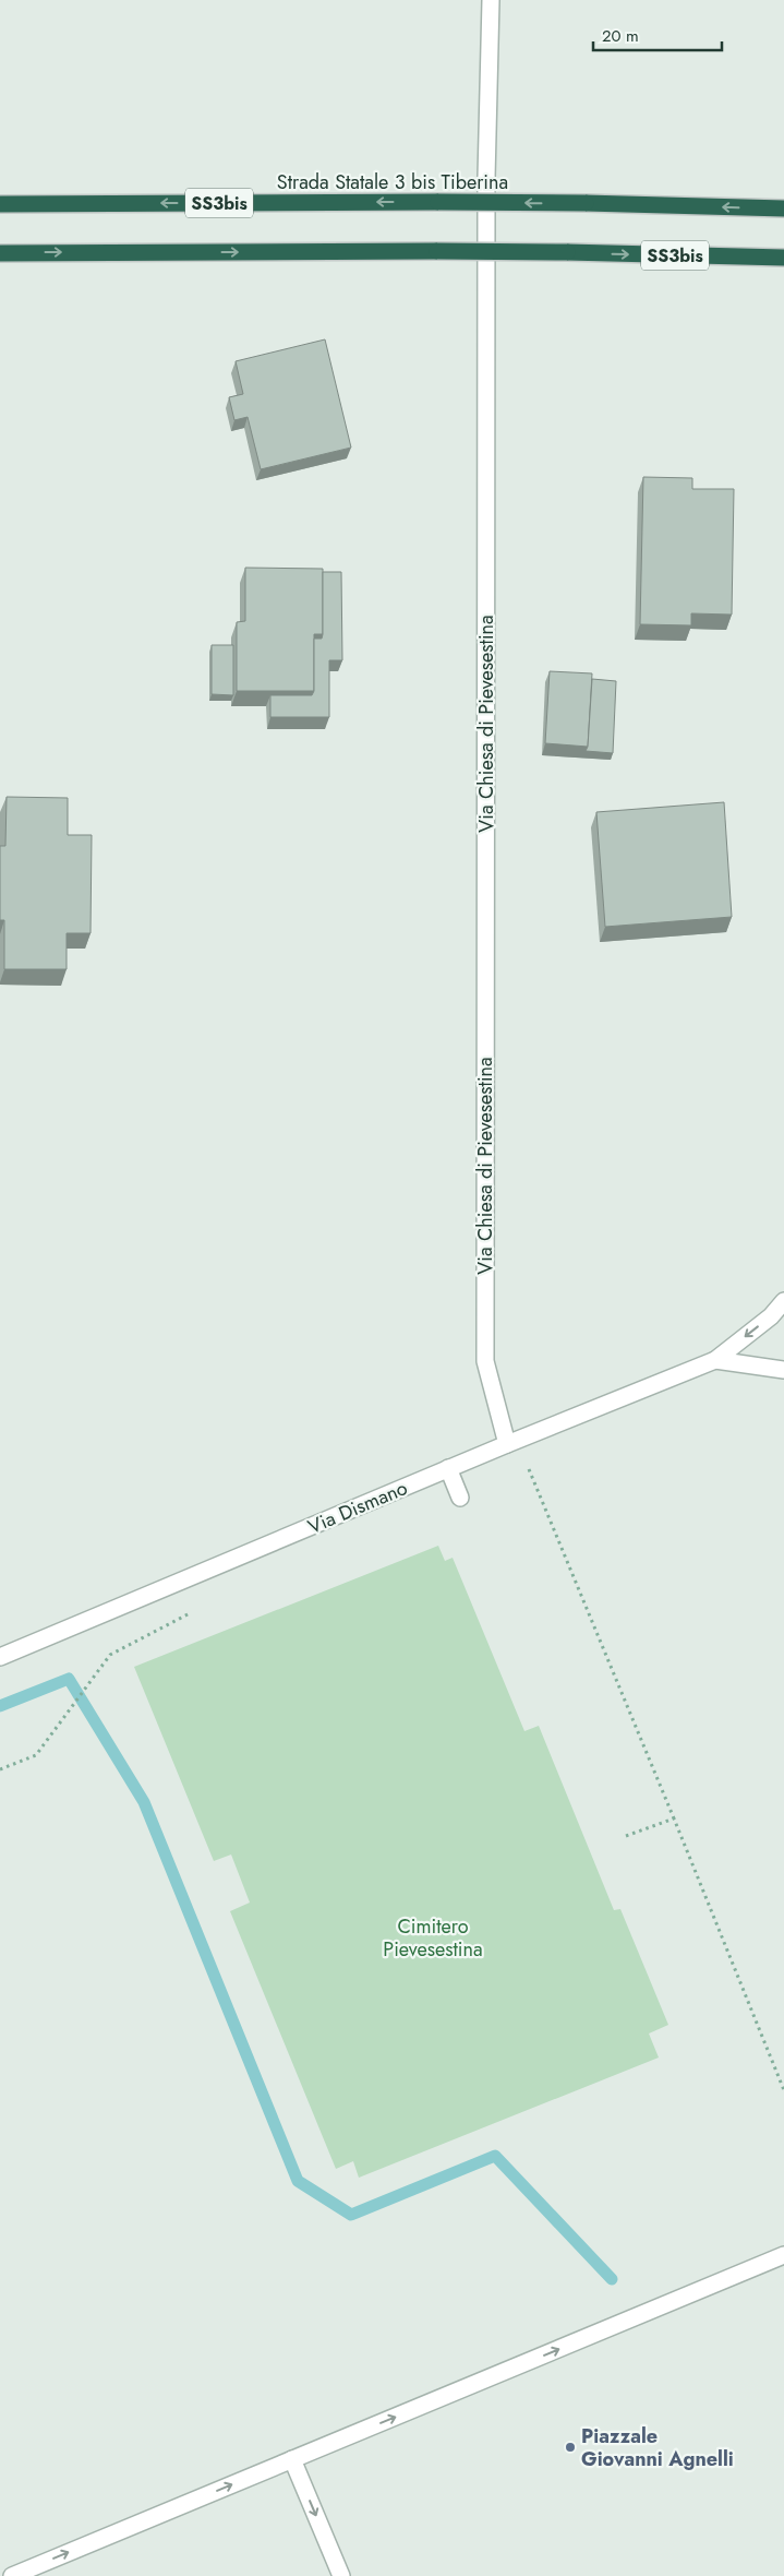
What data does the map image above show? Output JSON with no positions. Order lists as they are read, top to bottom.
{
  "streets": {
    "highway": ["Strada Statale 3 bis Tiberina", "SS3bis"],
    "street": ["Via Chiesa di Pievesestina", "Via Dismano"]
  },
  "crossings": [
    ["Via Chiesa di Pievesestina", "Via Dismano"]
  ],
  "parks": ["Cimitero Pievesestina"],
  "places": ["Piazzale Giovanni Agnelli"],
  "scale_bar": "20 m"
}
